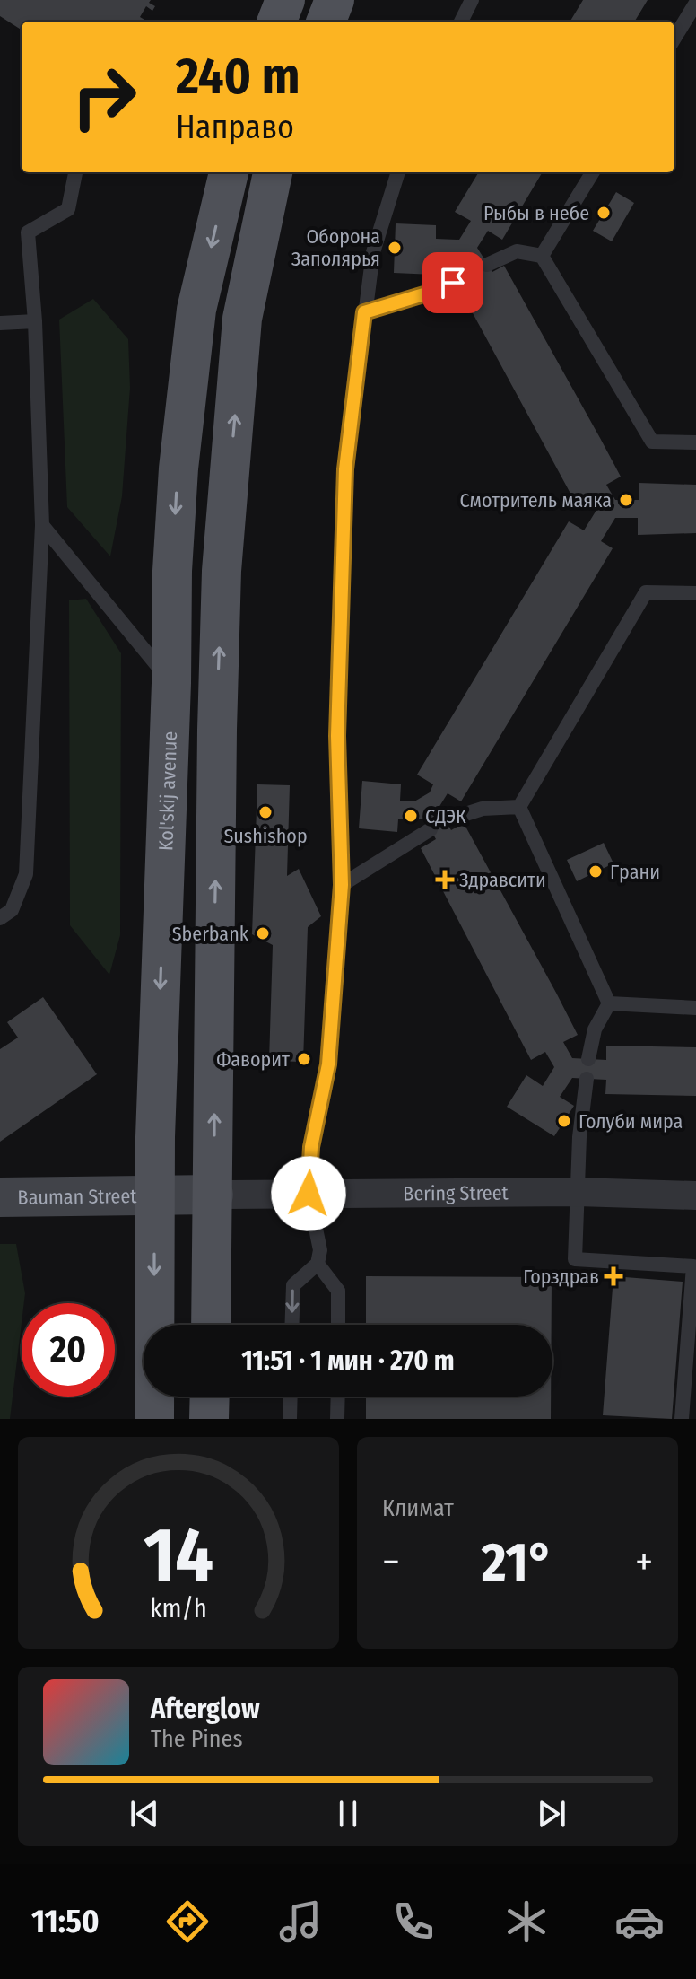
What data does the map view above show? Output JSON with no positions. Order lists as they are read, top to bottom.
{
  "streets": {
    "main road": ["Kol'skij avenue"],
    "street": ["Bering Street", "Bauman Street"]
  },
  "crossings": [
    ["Kol'skij avenue", "Bauman Street"],
    ["Bering Street", "Bauman Street"]
  ],
  "places": {
    "other": [
      "Рыбы в небе",
      "Оборона Заполярья",
      "Смотритель маяка",
      "Sushishop",
      "СДЭК",
      "Грани",
      "Sberbank",
      "Фаворит",
      "Голуби мира"
    ],
    "health": ["Здравсити", "Горздрав"]
  },
  "page": {
    "turn": ["240 m", "Направо"],
    "limit": "20",
    "trip": "11:51 · 1 мин · 270 m",
    "tile": "Климат",
    "heat": ["−", "21°", "+"],
    "song": ["Afterglow", "The Pines"],
    "tabs": "11:50",
    "gauge": ["14", "km/h"]
  }
}
